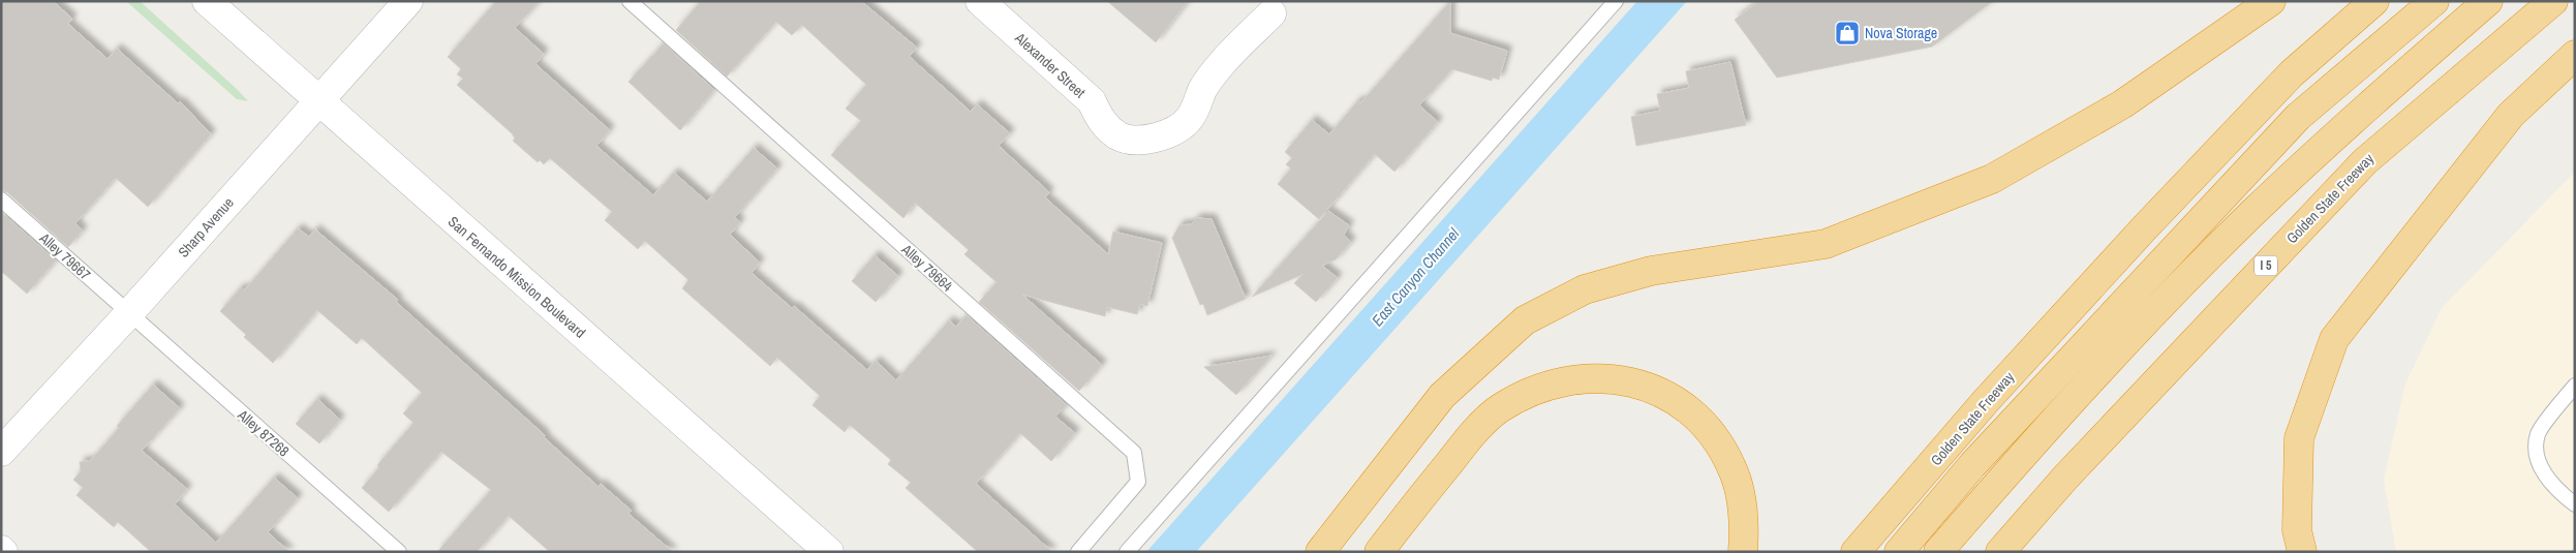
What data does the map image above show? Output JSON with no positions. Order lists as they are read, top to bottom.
{
  "streets": {
    "highway": ["Golden State Freeway", "I 5"],
    "street": ["Alexander Street", "Sharp Avenue", "San Fernando Mission Boulevard"],
    "lane": ["Alley 79667", "Alley 79664", "Alley 87268"]
  },
  "crossings": [
    ["Sharp Avenue", "Alley 79667"],
    ["Sharp Avenue", "San Fernando Mission Boulevard"],
    ["Sharp Avenue", "Alley 87268"],
    ["Alley 79667", "Alley 87268"]
  ],
  "water": ["East Canyon Channel"],
  "places": {
    "shop": ["Nova Storage"]
  }
}
